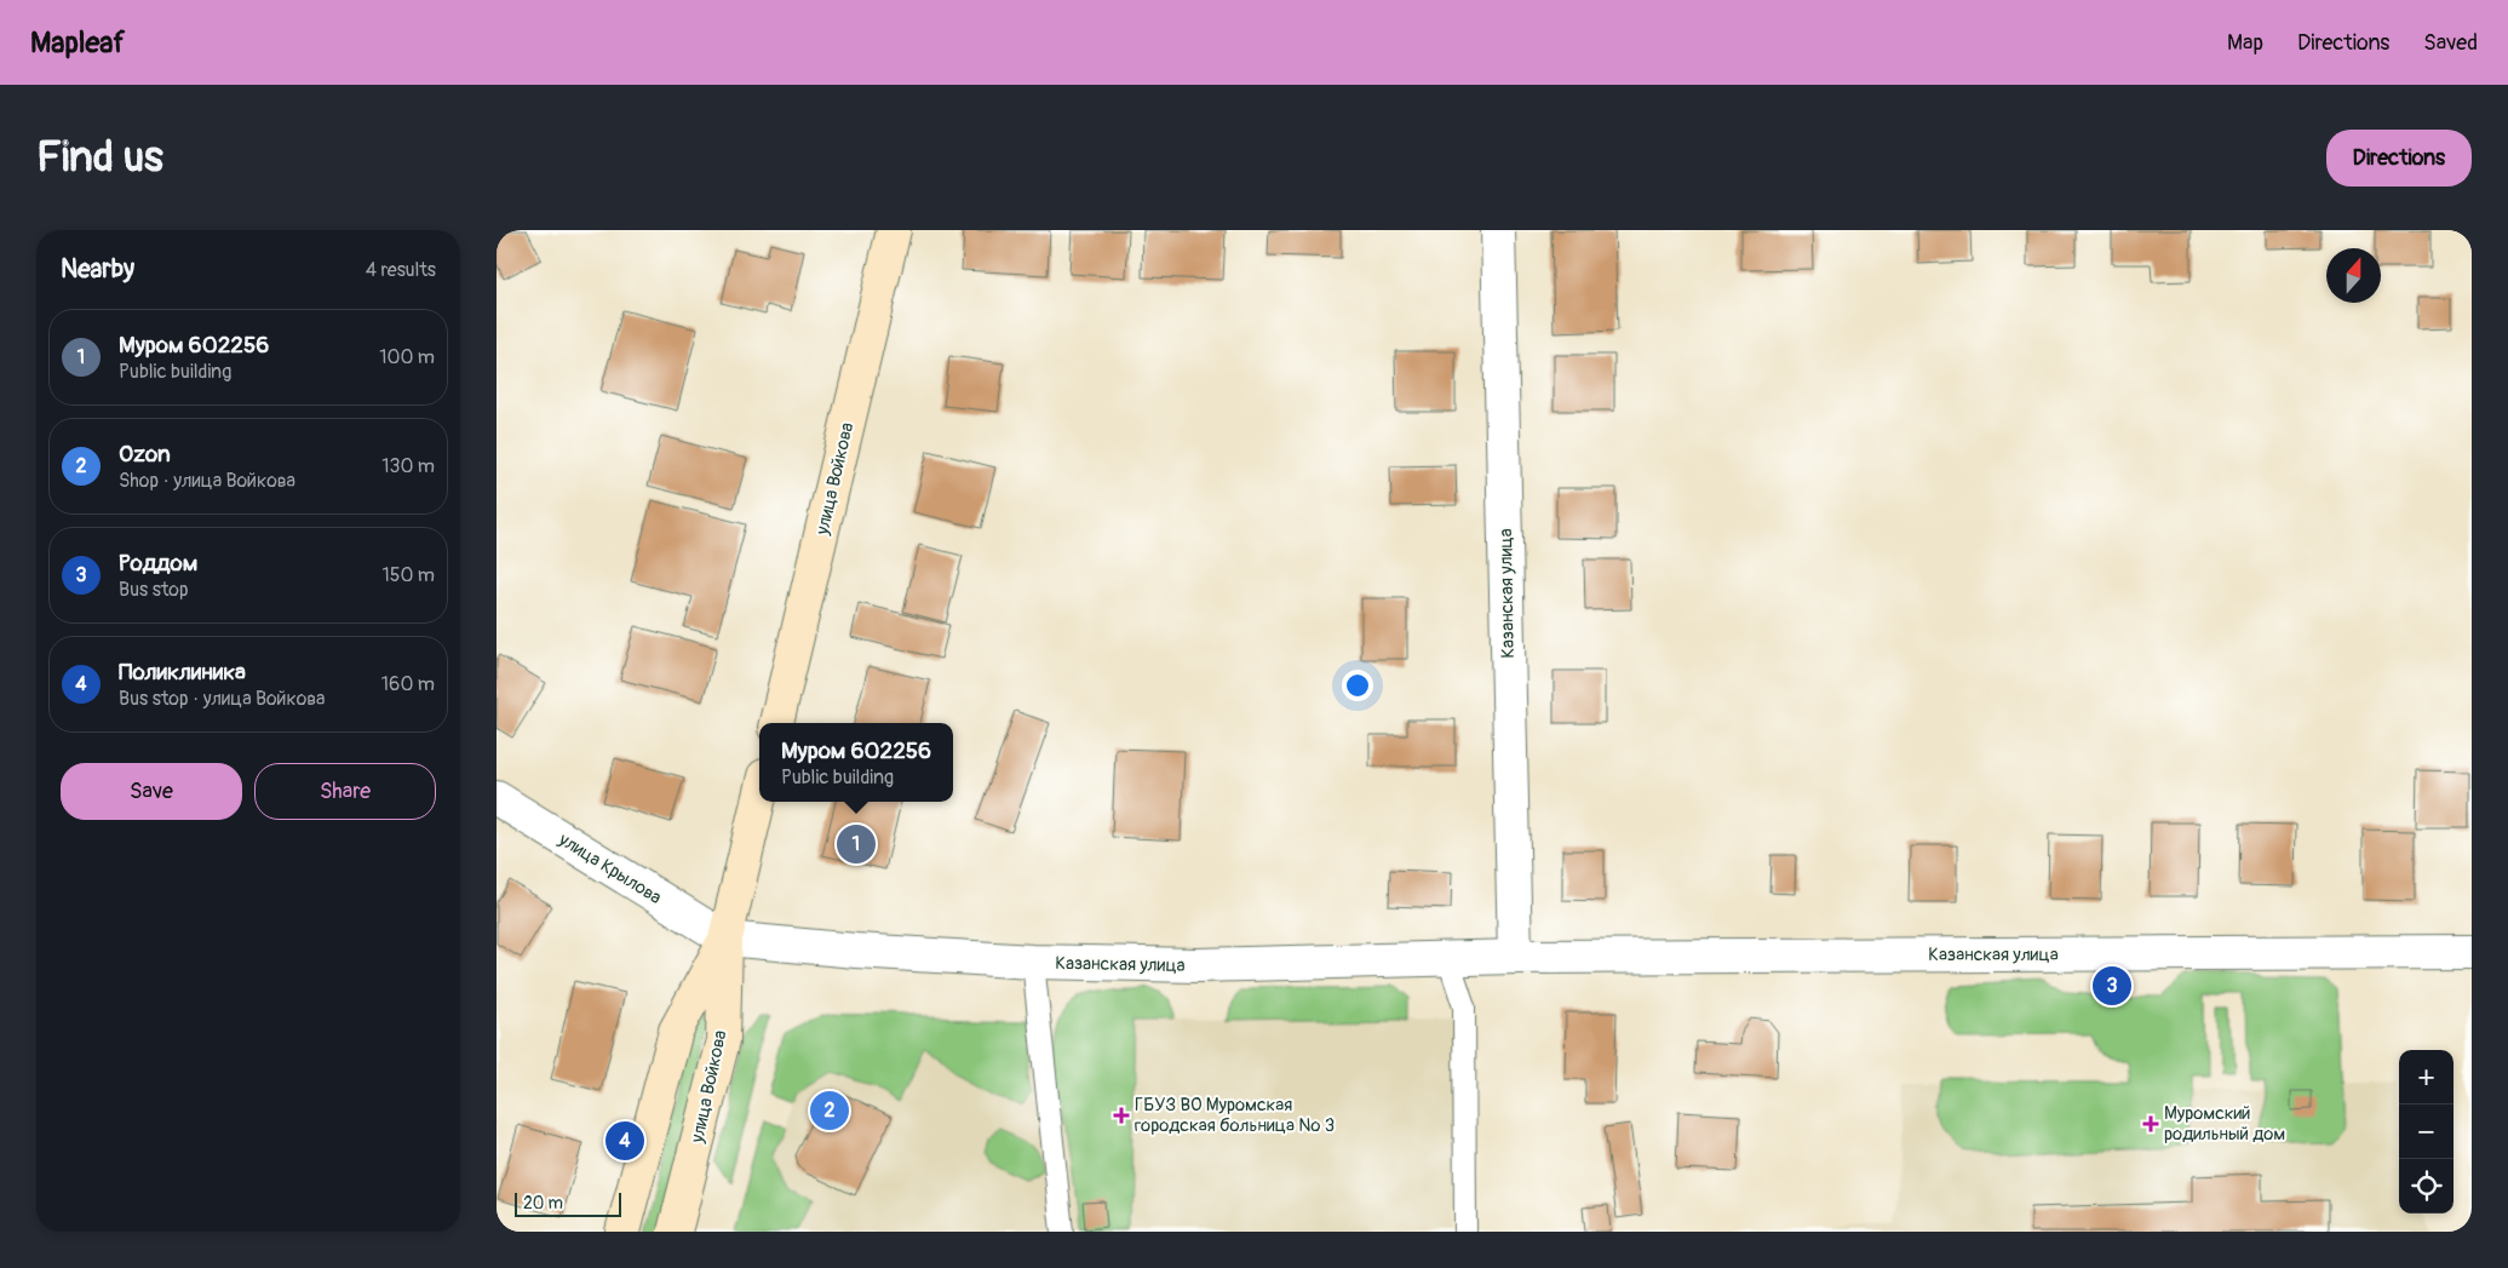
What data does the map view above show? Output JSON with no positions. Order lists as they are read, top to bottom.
{
  "streets": {
    "main road": ["улица Войкова"],
    "street": ["Казанская улица", "улица Крылова"]
  },
  "crossings": [
    ["улица Войкова", "Казанская улица"],
    ["улица Войкова", "улица Крылова"],
    ["Казанская улица", "улица Крылова"]
  ],
  "places": {
    "health": ["ГБУЗ ВО Муромская городская больница № 3", "Муромский родильный дом"]
  },
  "scale_bar": "20 m",
  "north": "top",
  "page": {
    "header": "Mapleaf",
    "nav": ["Map", "Directions", "Saved"],
    "buttons": [
      "Directions",
      ["Save", "Share"]
    ],
    "title": "Find us",
    "heading": ["Nearby", "4 results"],
    "list": [
      {
        "mark": "1",
        "name": "Муром 602256",
        "note": "Public building",
        "value": "100 m"
      },
      {
        "mark": "2",
        "name": "Ozon",
        "note": "Shop · улица Войкова",
        "value": "130 m"
      },
      {
        "mark": "3",
        "name": "Роддом",
        "note": "Bus stop",
        "value": "150 m"
      },
      {
        "mark": "4",
        "name": "Поликлиника",
        "note": "Bus stop · улица Войкова",
        "value": "160 m"
      }
    ],
    "popup": ["Муром 602256", "Public building"],
    "pins": [
      "1",
      "3",
      "2",
      "4"
    ],
    "map_buttons": ["+", "−"],
    "scale": "20 m"
  }
}
